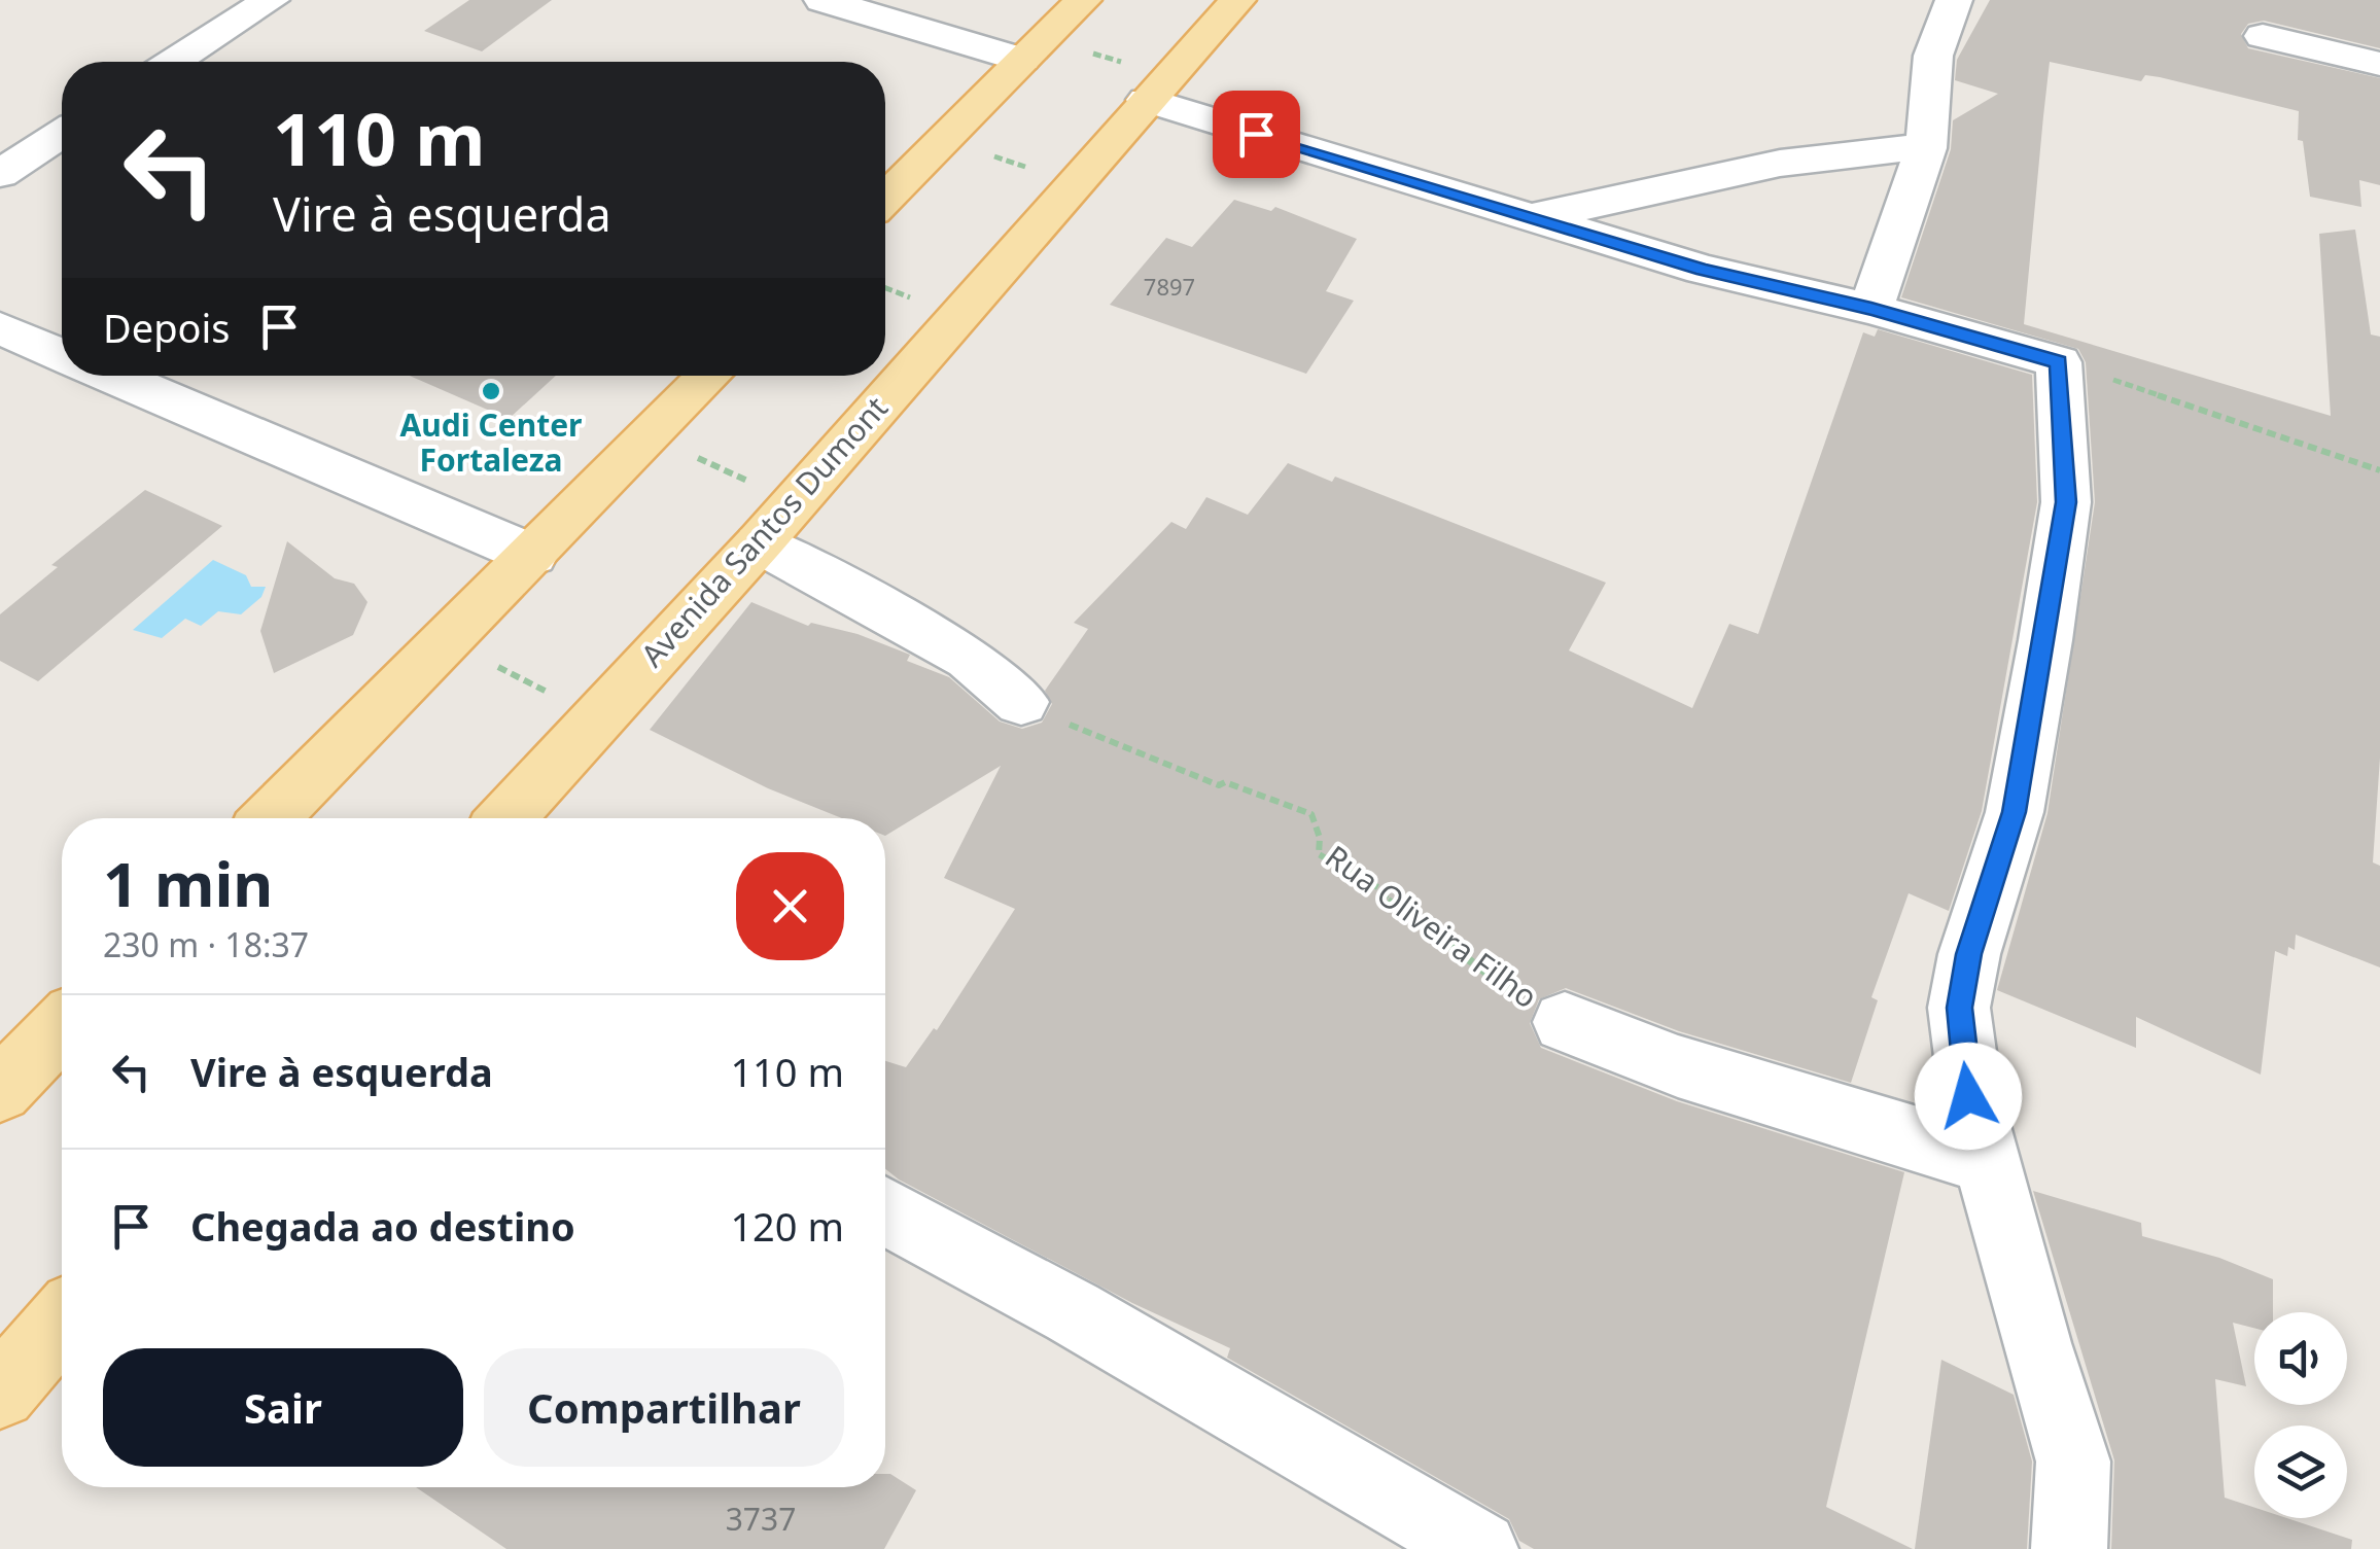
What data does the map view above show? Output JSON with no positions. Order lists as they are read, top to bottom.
{
  "streets": {
    "main road": ["Avenida Santos Dumont"],
    "street": ["Rua Oliveira Filho"]
  },
  "places": ["Audi Center Fortaleza"],
  "house_numbers": ["7897", "3737"],
  "page": {
    "turn": ["110 m", "Vire à esquerda"],
    "then": "Depois",
    "heading": ["1 min", "230 m · 18:37"],
    "list": [
      {
        "name": "Vire à esquerda",
        "value": "110 m"
      },
      {
        "name": "Chegada ao destino",
        "value": "120 m"
      }
    ],
    "buttons": ["Sair", "Compartilhar"]
  }
}
